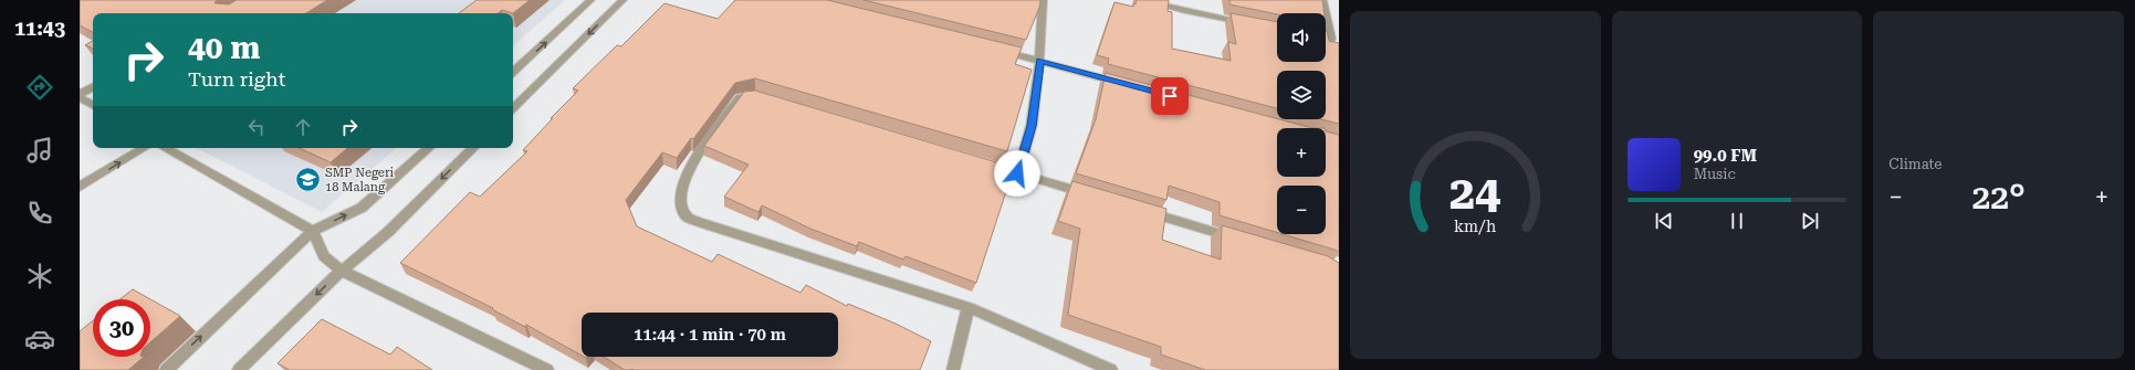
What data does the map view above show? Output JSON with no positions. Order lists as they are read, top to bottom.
{
  "places": {
    "school or university": ["SMP Negeri 18 Malang"]
  },
  "page": {
    "tabs": "11:43",
    "tile": "Climate",
    "map_buttons": ["+", "−"],
    "turn": ["40 m", "Turn right"],
    "song": ["99.0 FM", "Music"],
    "heat": ["−", "22°", "+"],
    "limit": "30",
    "trip": "11:44 · 1 min · 70 m",
    "gauge": ["24", "km/h"]
  }
}
